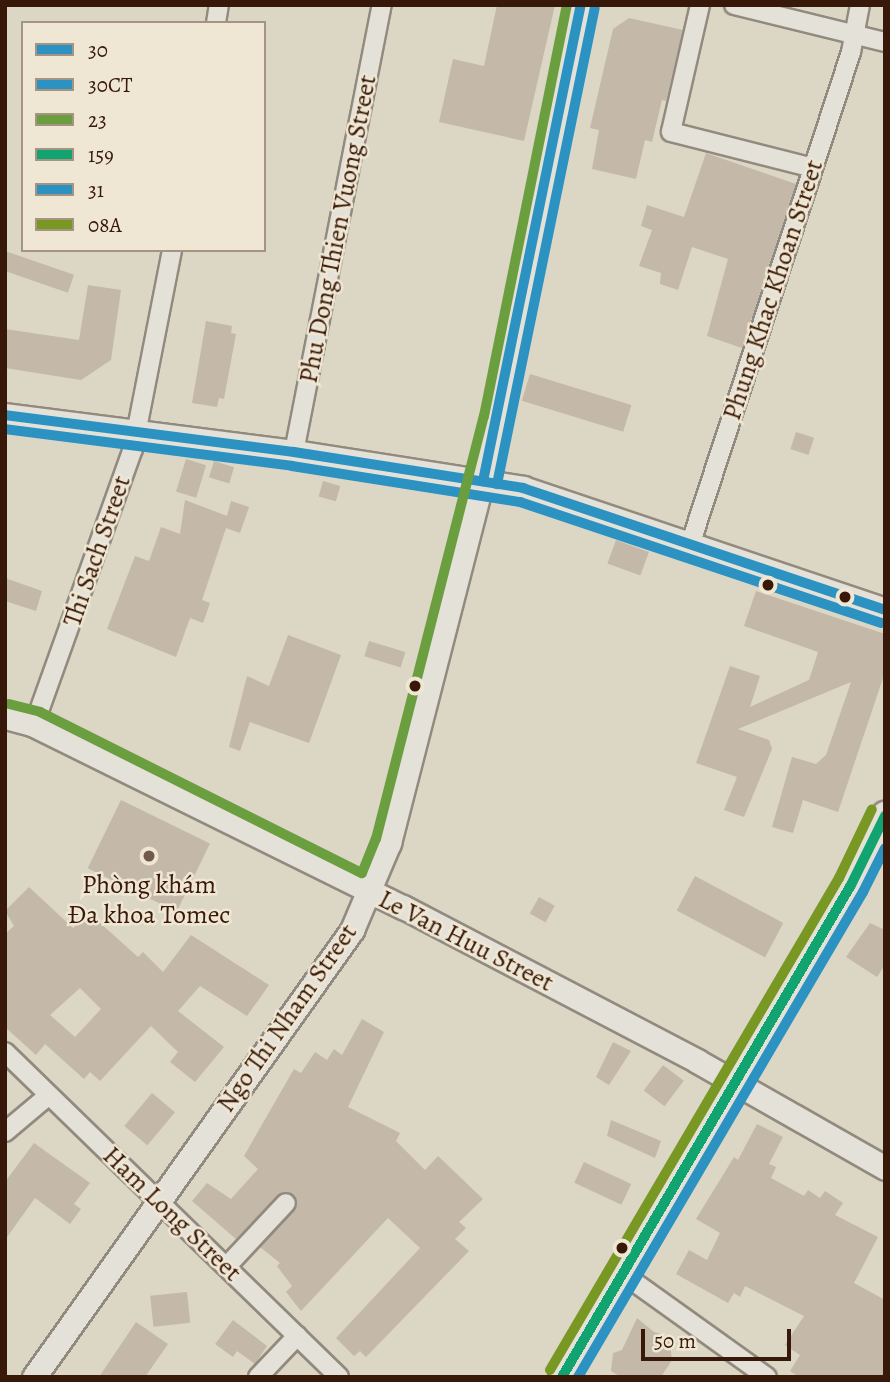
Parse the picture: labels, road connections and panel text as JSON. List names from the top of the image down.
{
  "streets": {
    "street": [
      "Phu Dong Thien Vuong Street",
      "Phung Khac Khoan Street",
      "Thi Sach Street",
      "Le Van Huu Street",
      "Ngo Thi Nham Street",
      "Ham Long Street"
    ]
  },
  "crossings": [
    ["Thi Sach Street", "Le Van Huu Street"],
    ["Le Van Huu Street", "Ngo Thi Nham Street"],
    ["Ngo Thi Nham Street", "Ham Long Street"]
  ],
  "places": ["Phòng khám Đa khoa Tomec"],
  "lines": [
    "transit line 30",
    "transit line 23",
    "transit line 30CT",
    "transit line 08A",
    "transit line 159",
    "transit line 31"
  ],
  "legend": [
    "30",
    "30CT",
    "23",
    "159",
    "31",
    "08A"
  ],
  "scale_bar": "50 m"
}
